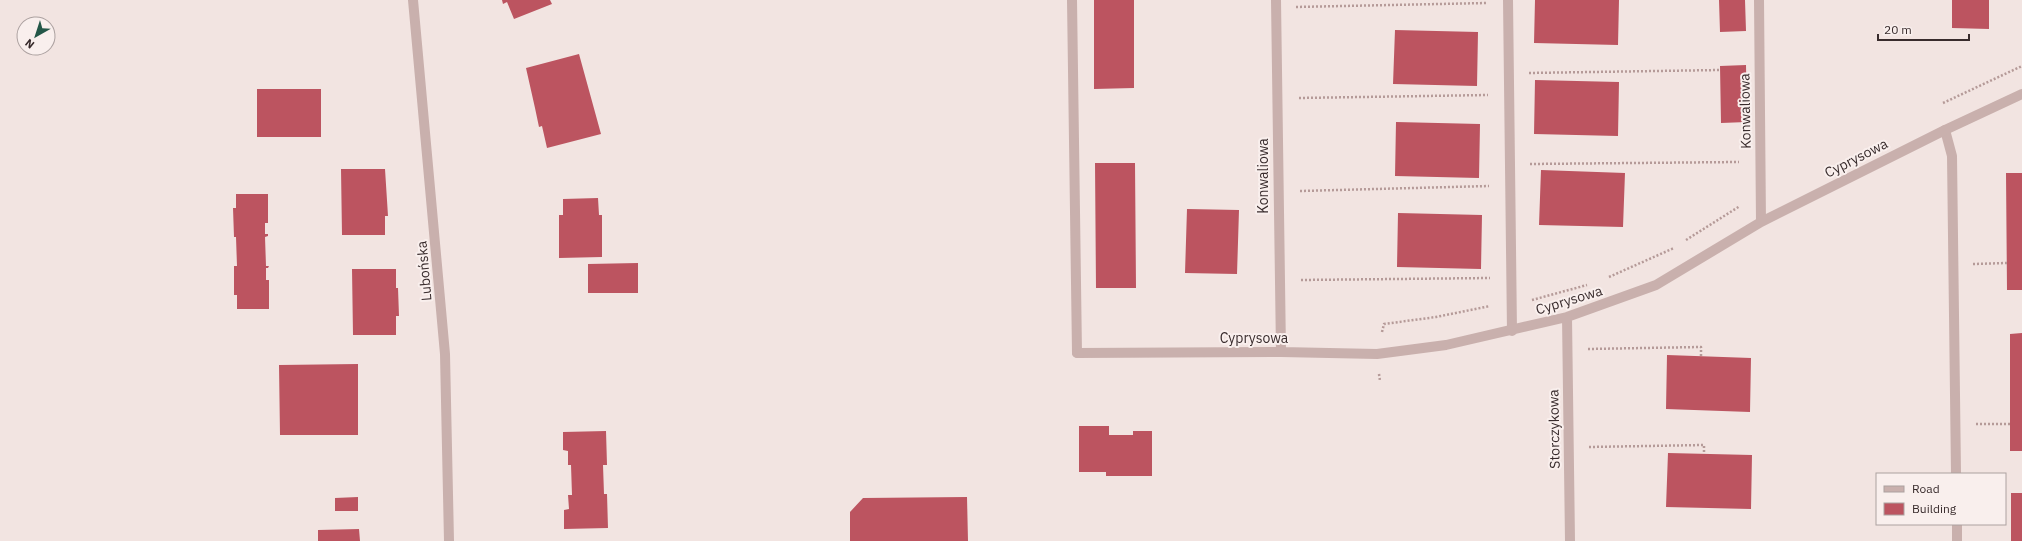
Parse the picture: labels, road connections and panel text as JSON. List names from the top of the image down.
{
  "streets": {
    "street": [
      "Konwaliowa",
      "Cyprysowa",
      "Lubońska",
      "Storczykowa"
    ]
  },
  "crossings": [
    ["Konwaliowa", "Cyprysowa"],
    ["Cyprysowa", "Storczykowa"]
  ],
  "legend": ["Road", "Building"],
  "scale_bar": "20 m",
  "north": "bottom left"
}
